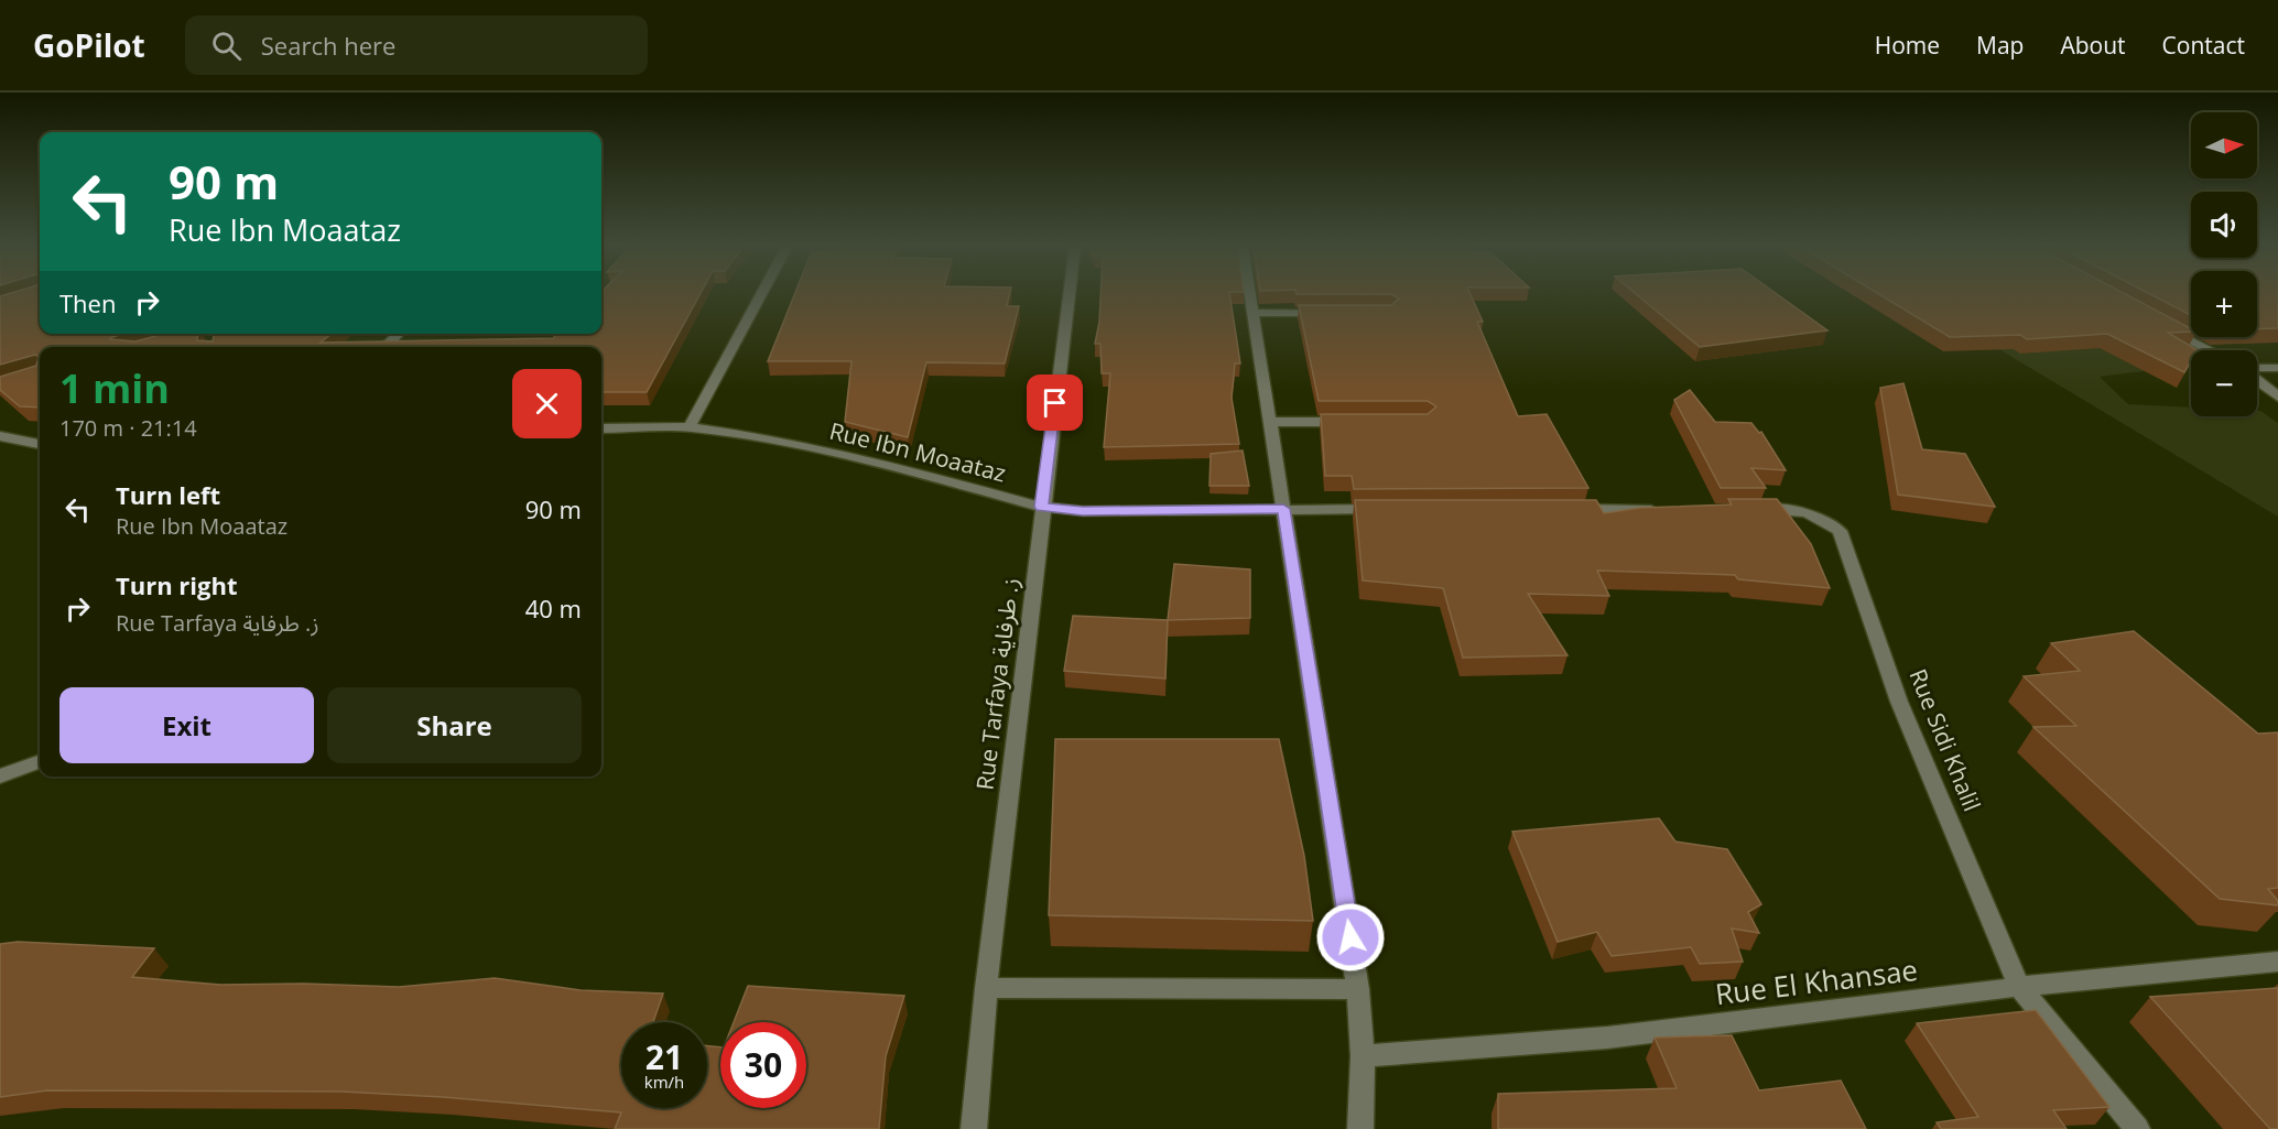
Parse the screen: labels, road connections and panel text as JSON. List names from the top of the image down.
{
  "streets": {
    "street": [
      "Rue Ibn Moaataz",
      "Rue Tarfaya ز. طرفاية",
      "Rue Sidi Khalil",
      "Rue El Khansae"
    ]
  },
  "crossings": [
    ["Rue Ibn Moaataz", "Rue Tarfaya ز. طرفاية"],
    ["Rue Sidi Khalil", "Rue El Khansae"]
  ],
  "north": "right",
  "page": {
    "header": "GoPilot",
    "search": "Search here",
    "nav": [
      "Home",
      "Map",
      "About",
      "Contact"
    ],
    "map_buttons": ["+", "−"],
    "turn": ["90 m", "Rue Ibn Moaataz"],
    "then": "Then",
    "heading": ["1 min", "170 m · 21:14"],
    "list": [
      {
        "name": "Turn left",
        "note": "Rue Ibn Moaataz",
        "value": "90 m"
      },
      {
        "name": "Turn right",
        "note": "Rue Tarfaya ز. طرفاية",
        "value": "40 m"
      }
    ],
    "buttons": ["Exit", "Share"],
    "speed": "21 km/h",
    "limit": "30"
  }
}
